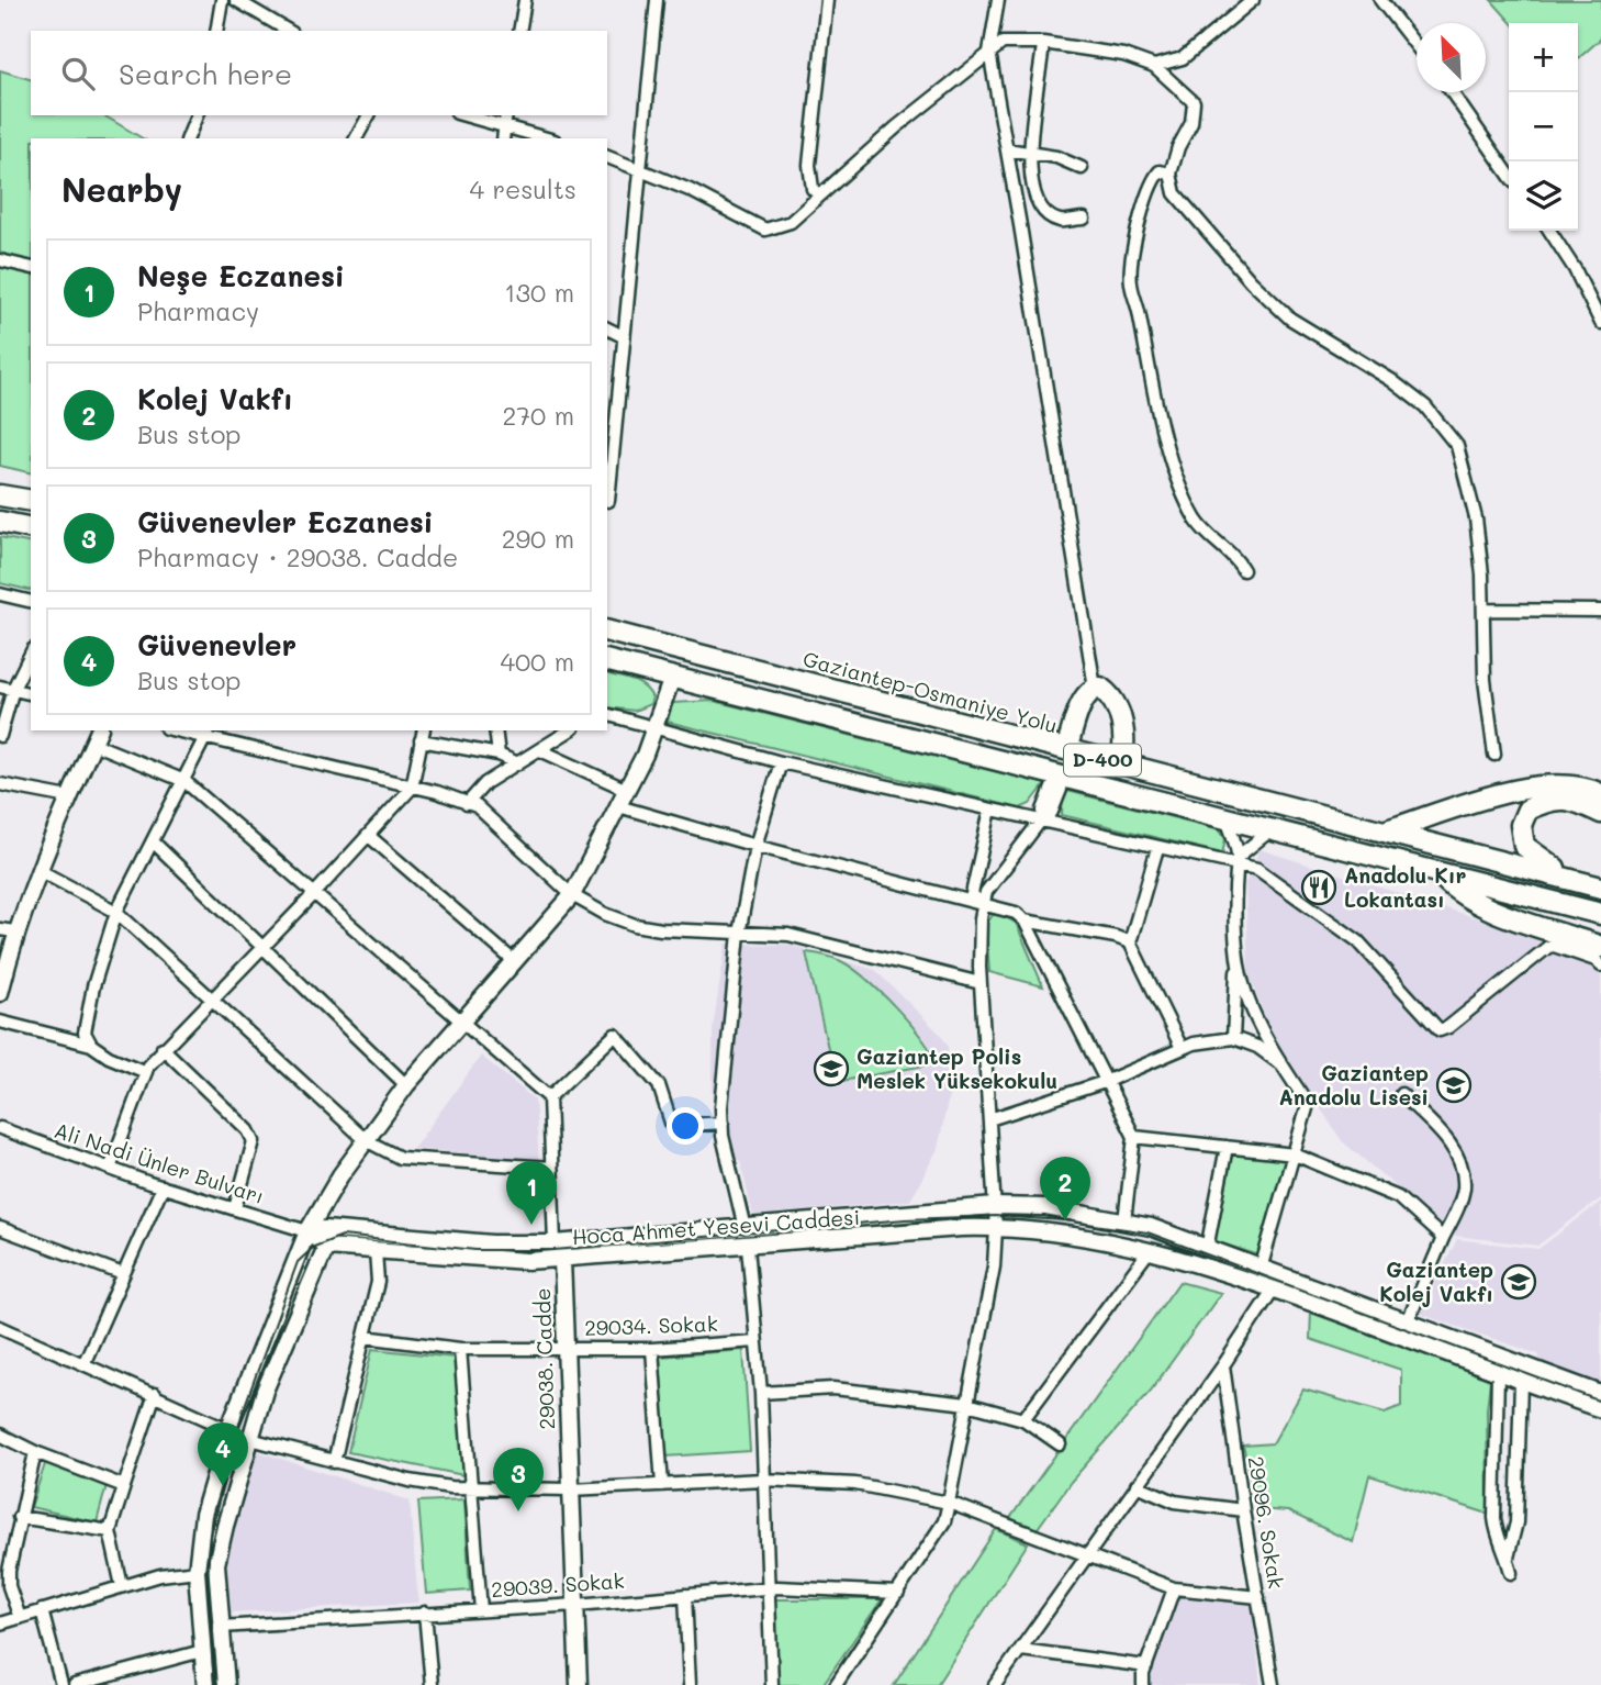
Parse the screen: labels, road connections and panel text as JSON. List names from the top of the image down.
{
  "streets": {
    "highway": ["Gaziantep-Osmaniye Yolu", "D-400"],
    "street": [
      "Ali Nadi Ünler Bulvarı",
      "Hoca Ahmet Yesevi Caddesi",
      "29034. Sokak",
      "29038. Cadde",
      "29096. Sokak",
      "29039. Sokak"
    ]
  },
  "crossings": [
    ["Ali Nadi Ünler Bulvarı", "Hoca Ahmet Yesevi Caddesi"],
    ["Hoca Ahmet Yesevi Caddesi", "29038. Cadde"],
    ["29034. Sokak", "29038. Cadde"],
    ["29038. Cadde", "29039. Sokak"]
  ],
  "places": {
    "restaurant": ["Anadolu Kır Lokantası"],
    "school or university": ["Gaziantep Polis Meslek Yüksekokulu", "Gaziantep Anadolu Lisesi", "Gaziantep Kolej Vakfı"]
  },
  "north": "top left",
  "page": {
    "map_buttons": ["+", "−"],
    "search": "Search here",
    "heading": ["Nearby", "4 results"],
    "list": [
      {
        "mark": "1",
        "name": "Neşe Eczanesi",
        "note": "Pharmacy",
        "value": "130 m"
      },
      {
        "mark": "2",
        "name": "Kolej Vakfı",
        "note": "Bus stop",
        "value": "270 m"
      },
      {
        "mark": "3",
        "name": "Güvenevler Eczanesi",
        "note": "Pharmacy · 29038. Cadde",
        "value": "290 m"
      },
      {
        "mark": "4",
        "name": "Güvenevler",
        "note": "Bus stop",
        "value": "400 m"
      }
    ],
    "pins": [
      "2",
      "1",
      "4",
      "3"
    ]
  }
}
